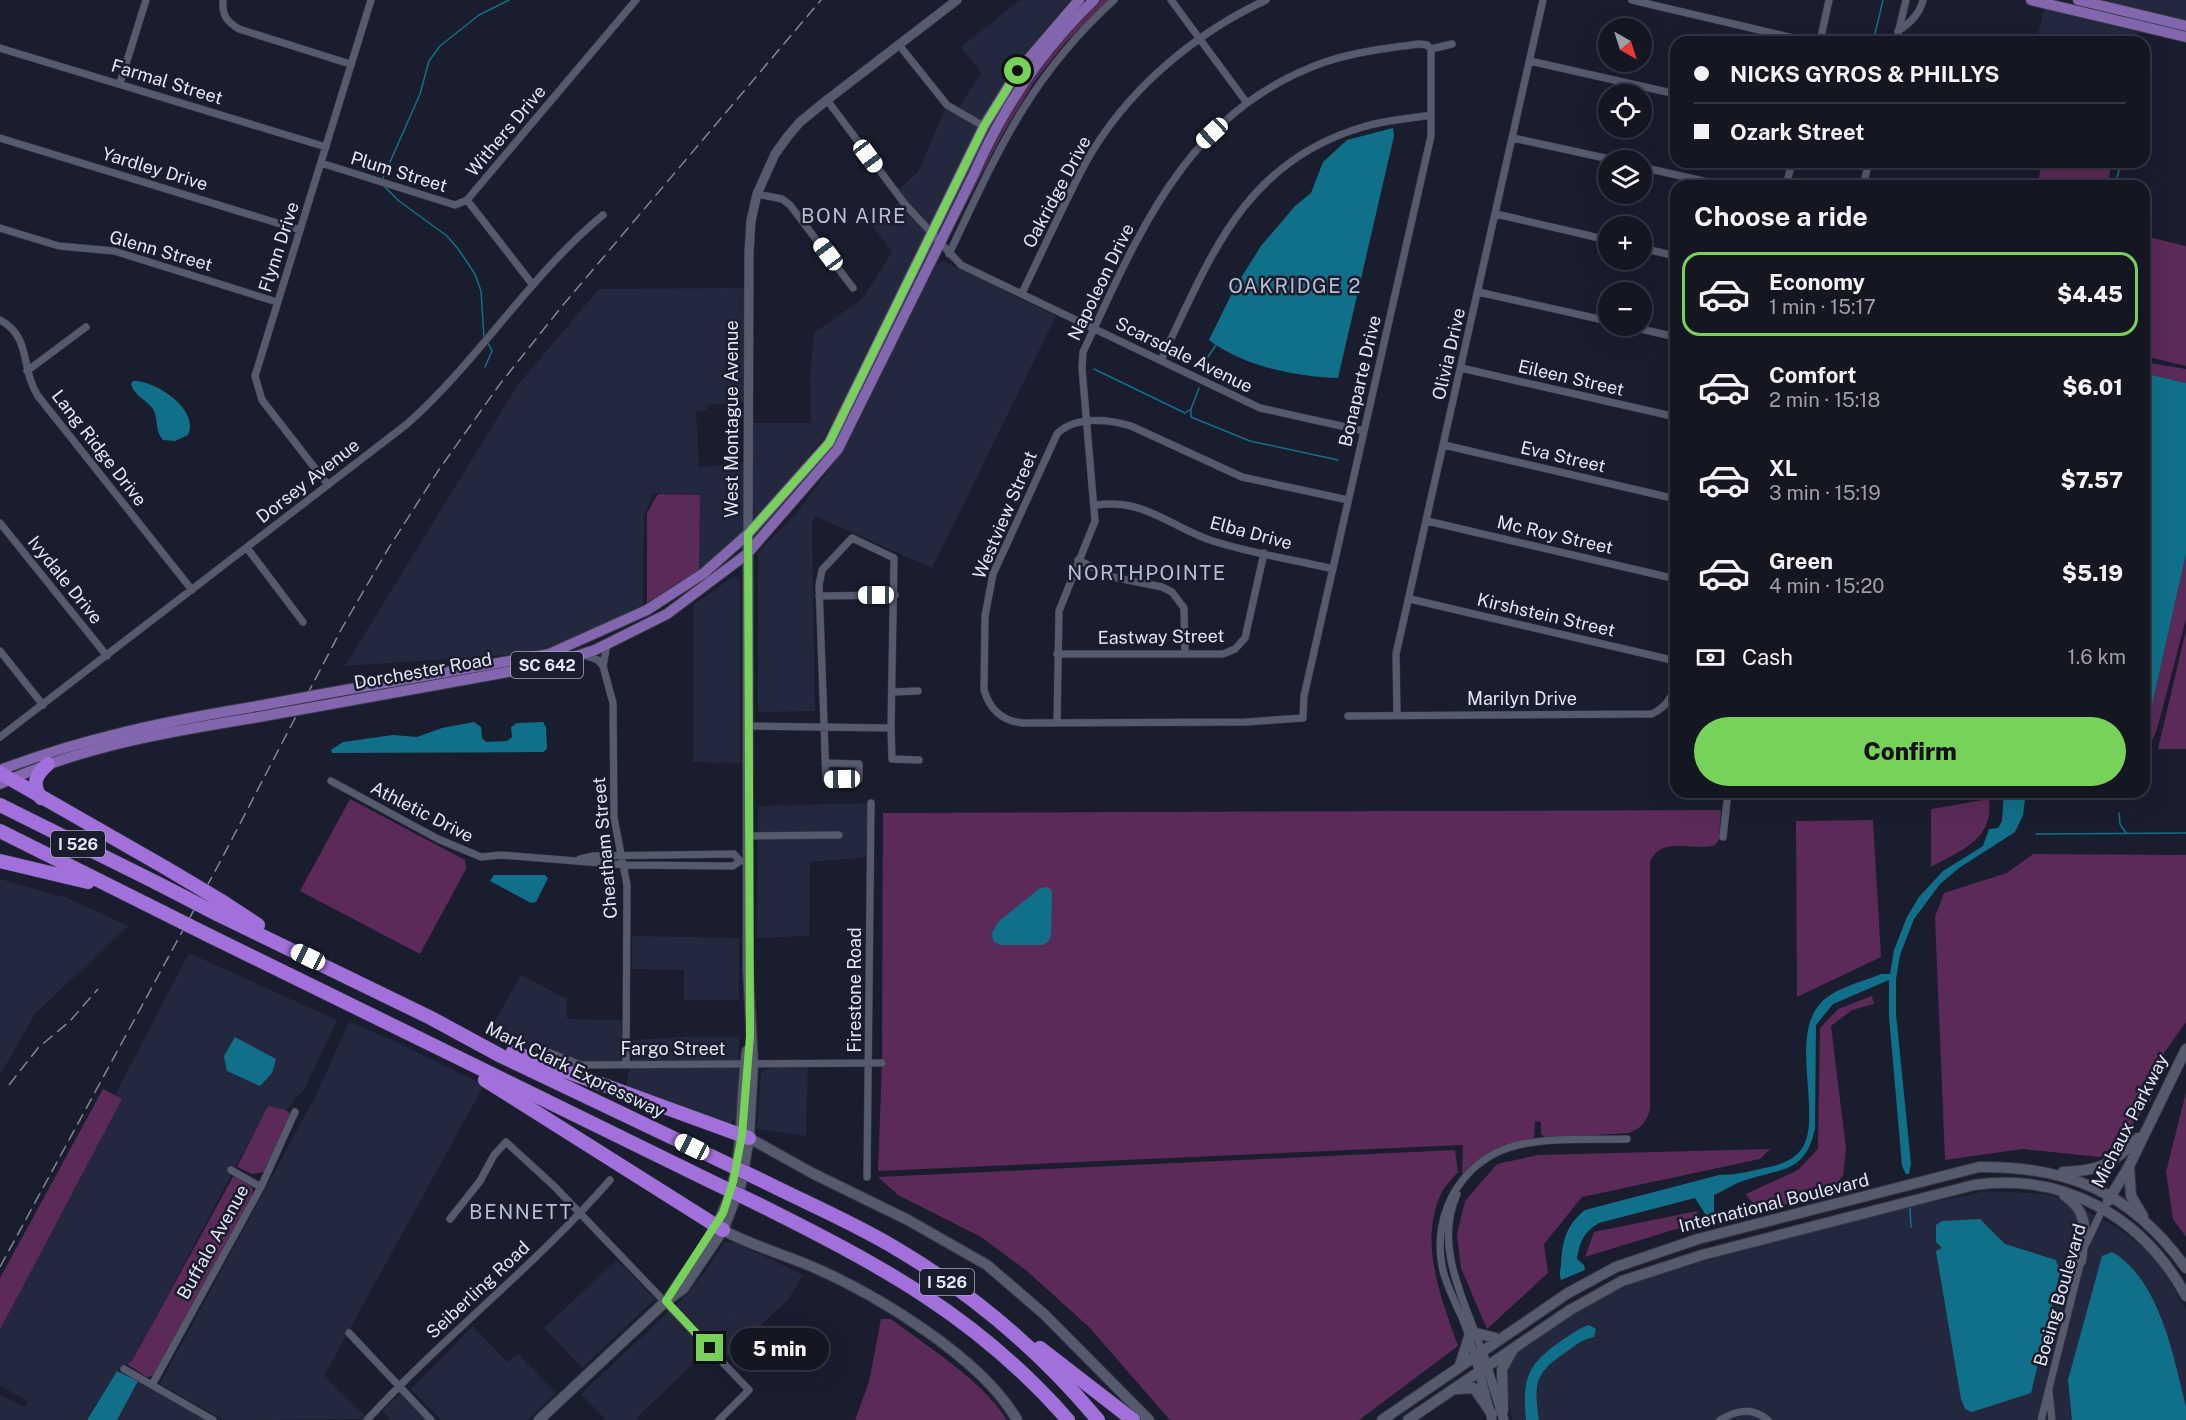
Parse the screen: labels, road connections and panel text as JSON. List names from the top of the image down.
{
  "streets": {
    "highway": ["I 526", "Mark Clark Expressway"],
    "main road": [
      "West Montague Avenue",
      "SC 642",
      "Dorchester Road",
      "Michaux Parkway",
      "International Boulevard"
    ],
    "street": [
      "Farmal Street",
      "Withers Drive",
      "Yardley Drive",
      "Plum Street",
      "Oakridge Drive",
      "Flynn Drive",
      "Glenn Street",
      "Napoleon Drive",
      "Olivia Drive",
      "Scarsdale Avenue",
      "Eileen Street",
      "Bonaparte Drive",
      "Lang Ridge Drive",
      "Eva Street",
      "Dorsey Avenue",
      "Westview Street",
      "Elba Drive",
      "Mc Roy Street",
      "Ivydale Drive",
      "Kirshstein Street",
      "Eastway Street",
      "Marilyn Drive",
      "Athletic Drive",
      "Cheatham Street",
      "Firestone Road",
      "Fargo Street",
      "Buffalo Avenue",
      "Seiberling Road",
      "Boeing Boulevard"
    ]
  },
  "crossings": [
    ["Farmal Street", "Flynn Drive"],
    ["Withers Drive", "Plum Street"],
    ["Withers Drive", "Dorsey Avenue"],
    ["Yardley Drive", "Flynn Drive"],
    ["Plum Street", "Flynn Drive"],
    ["Oakridge Drive", "Scarsdale Avenue"],
    ["Flynn Drive", "Glenn Street"],
    ["Flynn Drive", "Dorsey Avenue"],
    ["Napoleon Drive", "Scarsdale Avenue"],
    ["Napoleon Drive", "Bonaparte Drive"],
    ["Napoleon Drive", "Westview Street"],
    ["Napoleon Drive", "Elba Drive"],
    ["Napoleon Drive", "Eastway Street"],
    ["Olivia Drive", "Eileen Street"],
    ["Olivia Drive", "Eva Street"],
    ["Olivia Drive", "Mc Roy Street"],
    ["Olivia Drive", "Kirshstein Street"],
    ["Olivia Drive", "Marilyn Drive"],
    ["Scarsdale Avenue", "Bonaparte Drive"],
    ["Scarsdale Avenue", "West Montague Avenue"],
    ["Scarsdale Avenue", "Dorchester Road"],
    ["Bonaparte Drive", "Westview Street"],
    ["Bonaparte Drive", "Elba Drive"],
    ["West Montague Avenue", "Dorchester Road"],
    ["West Montague Avenue", "Athletic Drive"],
    ["West Montague Avenue", "Fargo Street"],
    ["Lang Ridge Drive", "Dorsey Avenue"],
    ["Dorsey Avenue", "Ivydale Drive"],
    ["Elba Drive", "Eastway Street"],
    ["Dorchester Road", "Cheatham Street"],
    ["Athletic Drive", "Cheatham Street"],
    ["I 526", "Mark Clark Expressway"],
    ["Cheatham Street", "Fargo Street"],
    ["Firestone Road", "Fargo Street"],
    ["Michaux Parkway", "International Boulevard"],
    ["Michaux Parkway", "Boeing Boulevard"],
    ["International Boulevard", "Boeing Boulevard"]
  ],
  "districts": [
    "BON AIRE",
    "OAKRIDGE 2",
    "NORTHPOINTE",
    "BENNETT"
  ],
  "north": "bottom right",
  "page": {
    "map_buttons": ["+", "−"],
    "banner": ["NICKS GYROS & PHILLYS", "Ozark Street"],
    "heading": "Choose a ride",
    "list": [
      {
        "name": "Economy",
        "note": "1 min · 15:17",
        "value": "$4.45"
      },
      {
        "name": "Comfort",
        "note": "2 min · 15:18",
        "value": "$6.01"
      },
      {
        "name": "XL",
        "note": "3 min · 15:19",
        "value": "$7.57"
      },
      {
        "name": "Green",
        "note": "4 min · 15:20",
        "value": "$5.19"
      }
    ],
    "pay": ["Cash", "1.6 km"],
    "buttons": "Confirm",
    "bubble": "5 min"
  }
}
